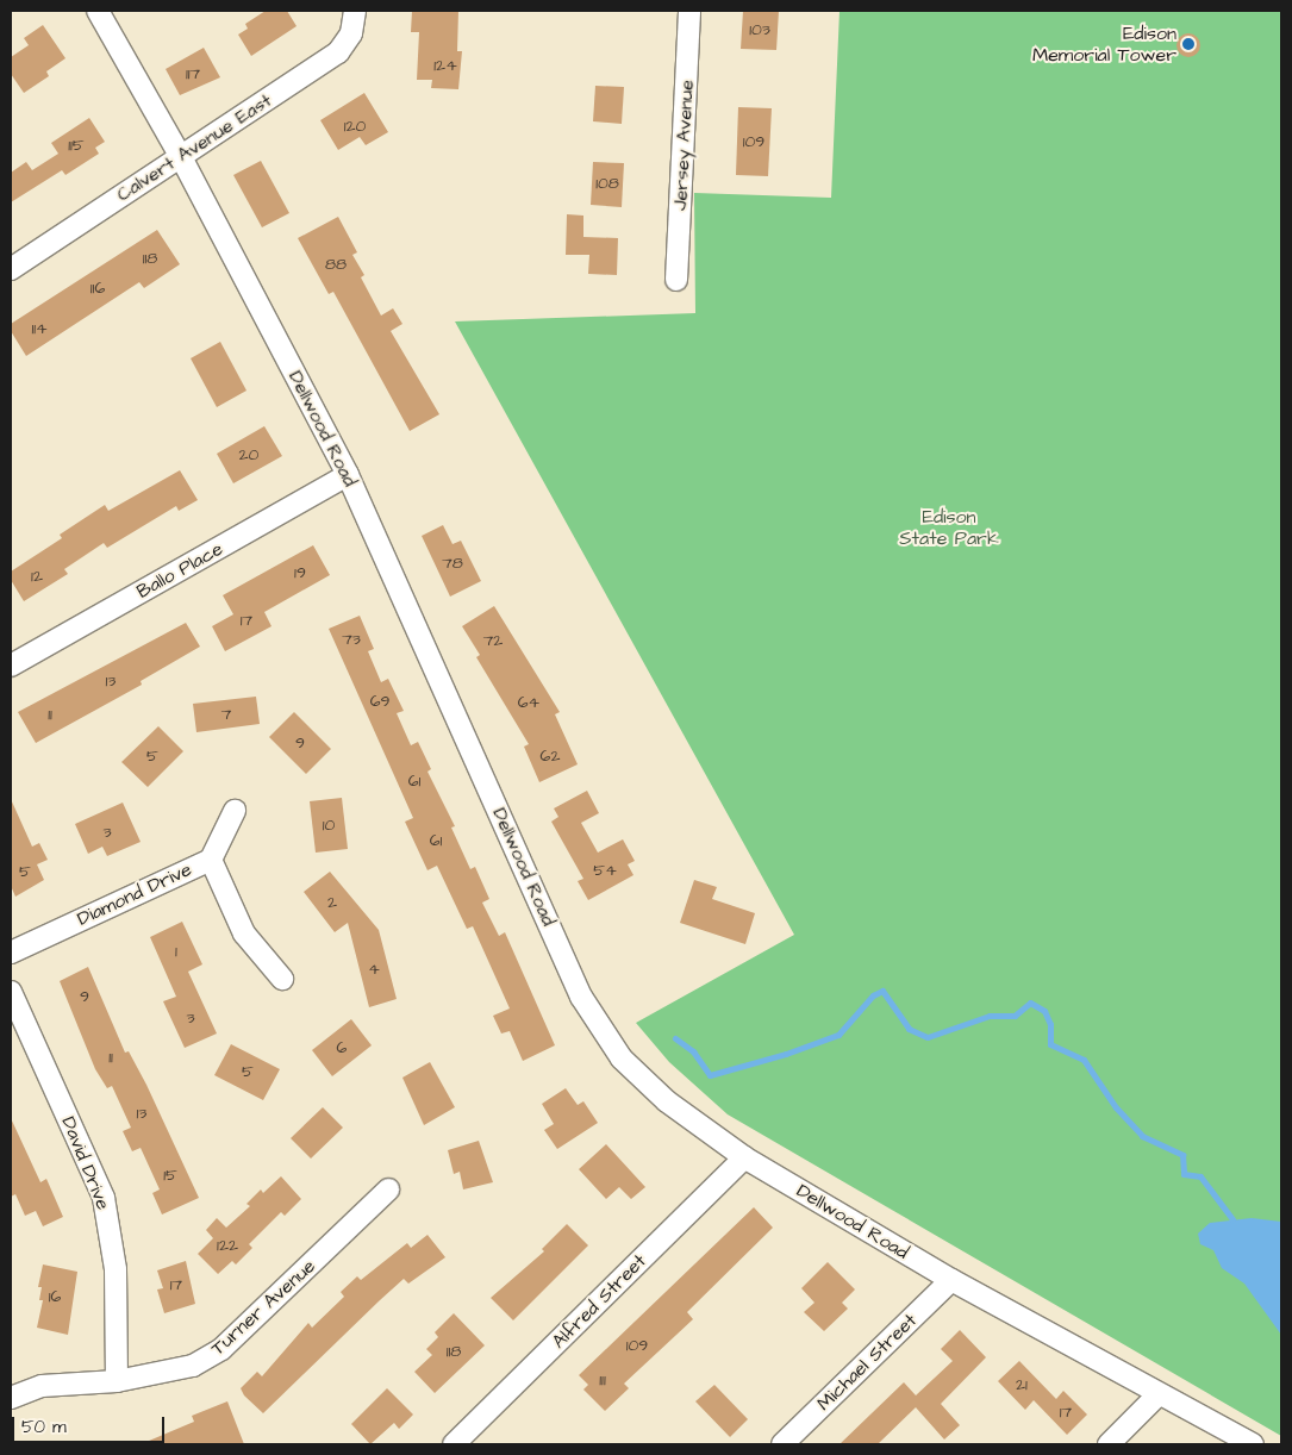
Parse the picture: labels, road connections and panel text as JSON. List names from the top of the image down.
{
  "streets": {
    "street": [
      "Jersey Avenue",
      "Calvert Avenue East",
      "Dellwood Road",
      "Ballo Place",
      "Diamond Drive",
      "David Drive",
      "Alfred Street",
      "Turner Avenue",
      "Michael Street"
    ]
  },
  "crossings": [
    ["Calvert Avenue East", "Dellwood Road"],
    ["Dellwood Road", "Ballo Place"],
    ["Dellwood Road", "Alfred Street"],
    ["Dellwood Road", "Michael Street"],
    ["David Drive", "Turner Avenue"]
  ],
  "parks": ["Edison State Park"],
  "places": ["Edison Memorial Tower"],
  "house_numbers": [
    "103",
    "124",
    "117",
    "120",
    "109",
    "115",
    "108",
    "118",
    "88",
    "116",
    "114",
    "20",
    "78",
    "19",
    "12",
    "17",
    "73",
    "72",
    "13",
    "69",
    "64",
    "11",
    "7",
    "9",
    "5",
    "62",
    "61",
    "10",
    "3",
    "61",
    "54",
    "5",
    "2",
    "1",
    "4",
    "9",
    "3",
    "6",
    "11",
    "5",
    "13",
    "15",
    "122",
    "17",
    "16",
    "109",
    "118",
    "111",
    "21",
    "17"
  ],
  "scale_bar": "50 m"
}
